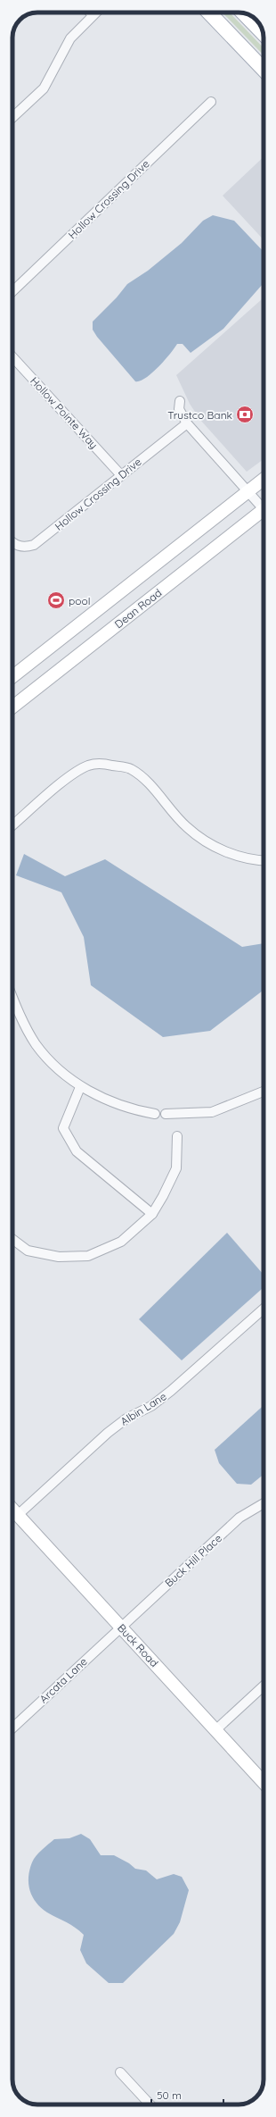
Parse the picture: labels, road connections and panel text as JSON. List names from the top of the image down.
{
  "streets": {
    "main road": ["Dean Road", "Buck Road"],
    "street": [
      "Hollow Crossing Drive",
      "Hollow Pointe Way",
      "Albin Lane",
      "Buck Hill Place",
      "Arcata Lane"
    ]
  },
  "crossings": [
    ["Hollow Crossing Drive", "Hollow Pointe Way"],
    ["Albin Lane", "Buck Road"],
    ["Buck Hill Place", "Buck Road"],
    ["Buck Hill Place", "Arcata Lane"],
    ["Buck Road", "Arcata Lane"]
  ],
  "places": {
    "bank": ["Trustco Bank"],
    "sports": ["pool"]
  },
  "scale_bar": "50 m"
}
